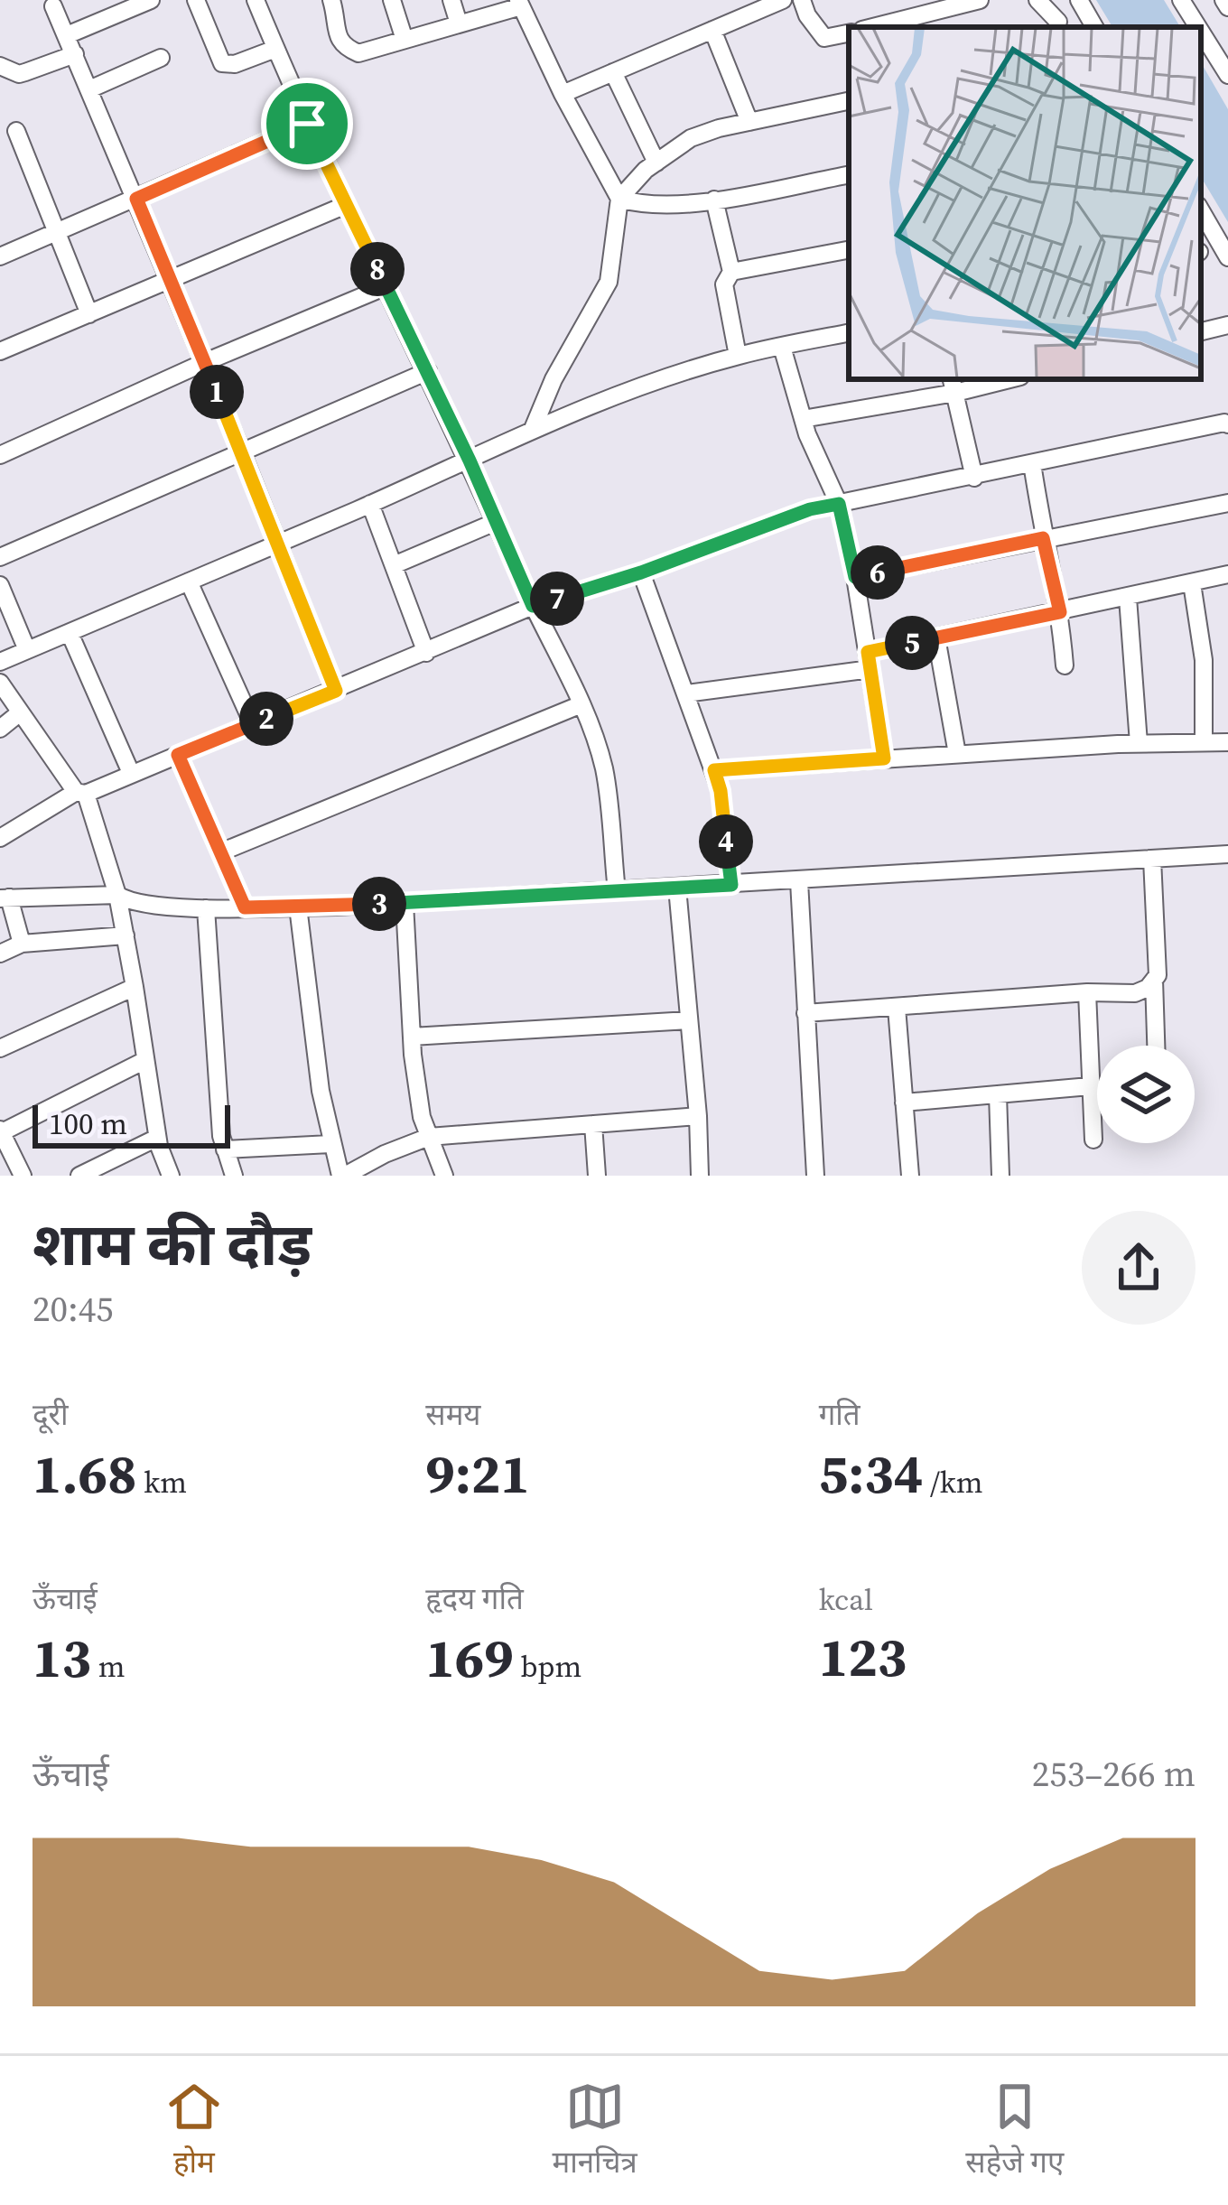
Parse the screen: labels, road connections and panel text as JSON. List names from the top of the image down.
{
  "scale_bar": "100 m",
  "page": {
    "pins": [
      "8",
      "1",
      "6",
      "7",
      "5",
      "2",
      "4",
      "3"
    ],
    "scale": "100 m",
    "heading": ["शाम की दौड़", "20:45"],
    "stats": [
      ["दूरी", "1.68 km"],
      ["समय", "9:21"],
      ["गति", "5:34 /km"],
      ["ऊँचाई", "13 m"],
      ["हृदय गति", "169 bpm"],
      ["kcal", "123"]
    ],
    "chart": ["ऊँचाई", "253–266 m"],
    "tabs": ["होम", "मानचित्र", "सहेजे गए"]
  }
}
